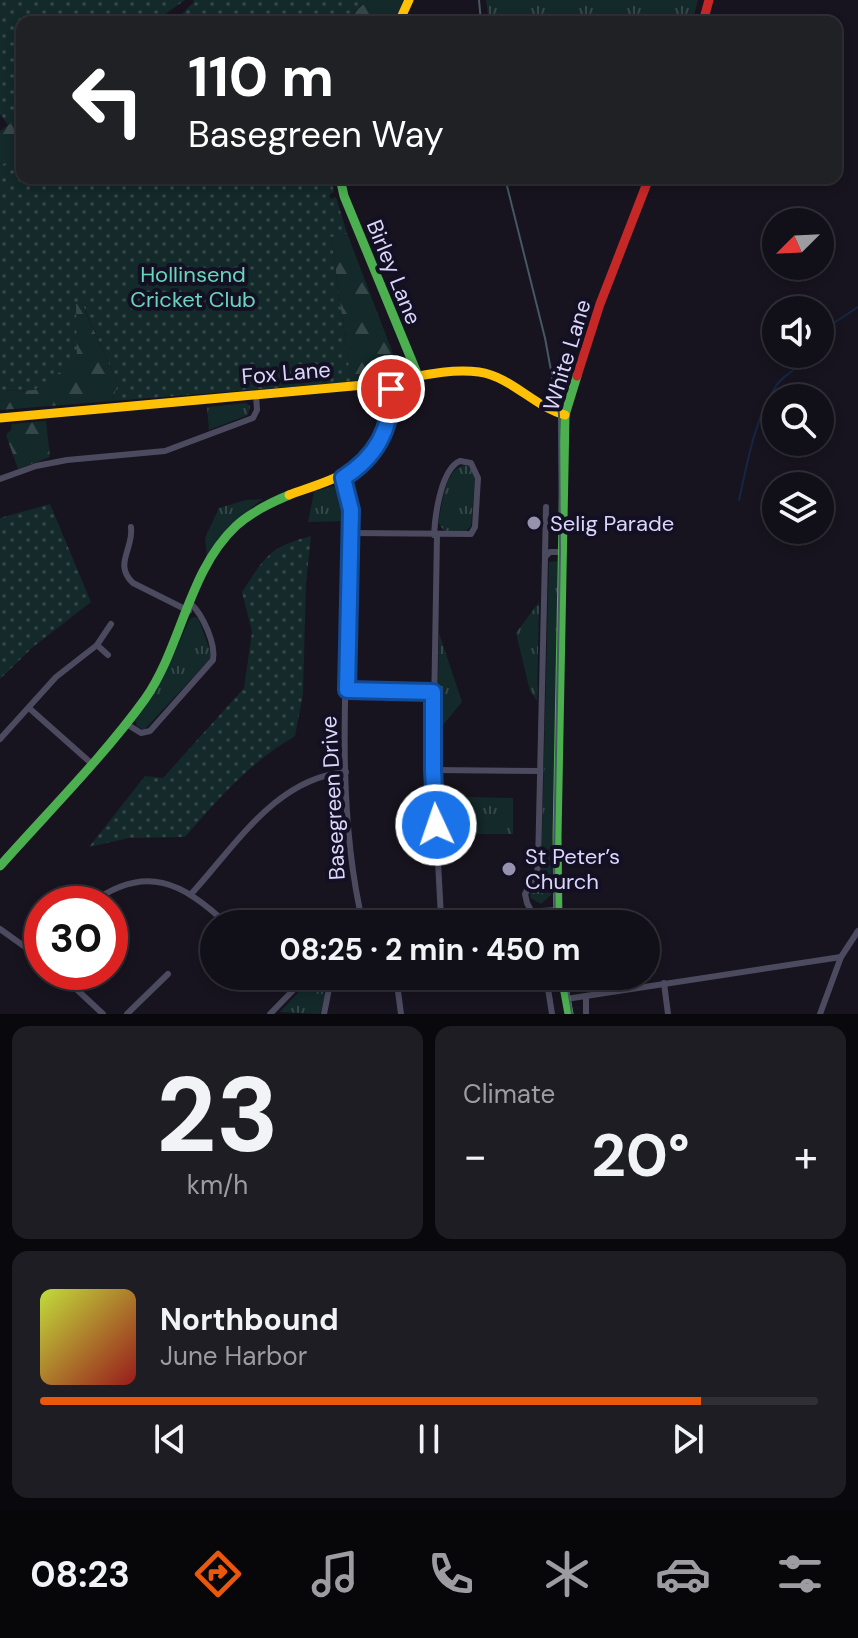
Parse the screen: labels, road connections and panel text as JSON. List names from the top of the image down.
{
  "streets": {
    "street": [
      "Birley Lane",
      "White Lane",
      "Fox Lane",
      "Basegreen Drive"
    ]
  },
  "crossings": [
    ["Birley Lane", "Fox Lane"],
    ["White Lane", "Fox Lane"]
  ],
  "parks": ["Hollinsend Cricket Club"],
  "places": ["Selig Parade", "St Peter’s Church"],
  "north": "bottom left",
  "page": {
    "turn": ["110 m", "Basegreen Way"],
    "limit": "30",
    "trip": "08:25 · 2 min · 450 m",
    "tile": [
      ["23", "km/h"],
      "Climate"
    ],
    "heat": ["−", "20°", "+"],
    "song": ["Northbound", "June Harbor"],
    "tabs": "08:23"
  }
}
